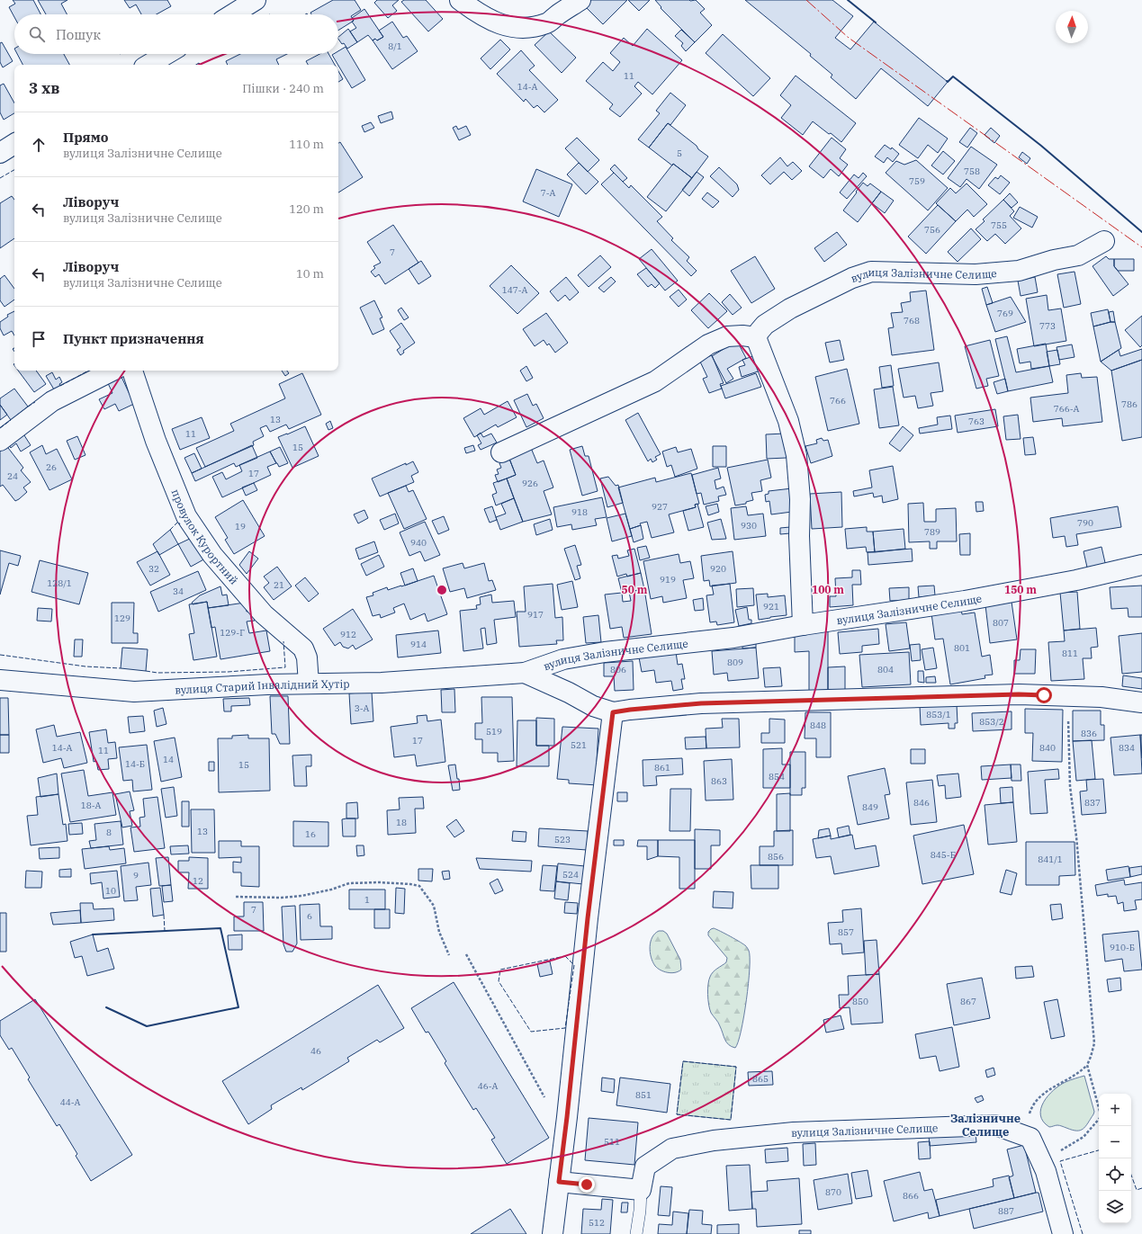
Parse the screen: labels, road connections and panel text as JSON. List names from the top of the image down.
{
  "streets": {
    "street": ["вулиця Залізничне Селище", "провулок Курортний", "вулиця Старий Інвалідний Хутір"]
  },
  "crossings": [
    ["вулиця Залізничне Селище", "вулиця Старий Інвалідний Хутір"],
    ["провулок Курортний", "вулиця Старий Інвалідний Хутір"]
  ],
  "districts": ["Залізничне Селище"],
  "house_numbers": [
    "8/1",
    "11",
    "14-А",
    "5",
    "758",
    "759",
    "7-А",
    "755",
    "756",
    "7",
    "147-А",
    "769",
    "768",
    "773",
    "766",
    "786",
    "766-А",
    "13",
    "763",
    "11",
    "15",
    "26",
    "17",
    "24",
    "926",
    "927",
    "918",
    "790",
    "930",
    "19",
    "789",
    "940",
    "32",
    "920",
    "919",
    "128/1",
    "21",
    "34",
    "921",
    "917",
    "129",
    "807",
    "129-Г",
    "912",
    "914",
    "801",
    "811",
    "809",
    "806",
    "804",
    "3-А",
    "853/1",
    "853/2",
    "848",
    "519",
    "836",
    "17",
    "521",
    "14-А",
    "840",
    "834",
    "11",
    "14",
    "14-Б",
    "15",
    "861",
    "854",
    "863",
    "846",
    "837",
    "18-А",
    "849",
    "18",
    "13",
    "8",
    "16",
    "523",
    "845-Е",
    "856",
    "841/1",
    "524",
    "9",
    "12",
    "10",
    "1",
    "7",
    "6",
    "857",
    "910-Б",
    "850",
    "867",
    "46",
    "865",
    "46-А",
    "851",
    "44-А",
    "511",
    "870",
    "866",
    "887",
    "512"
  ],
  "north": "top",
  "page": {
    "search": "Пошук",
    "heading": ["3 хв", "Пішки · 240 m"],
    "list": [
      ["Прямо", "вулиця Залізничне Селище", "110 m"],
      ["Ліворуч", "вулиця Залізничне Селище", "120 m"],
      ["Ліворуч", "вулиця Залізничне Селище", "10 m"],
      "Пункт призначення"
    ],
    "map_buttons": ["+", "−"]
  },
  "rings": ["50 m", "100 m", "150 m"]
}
